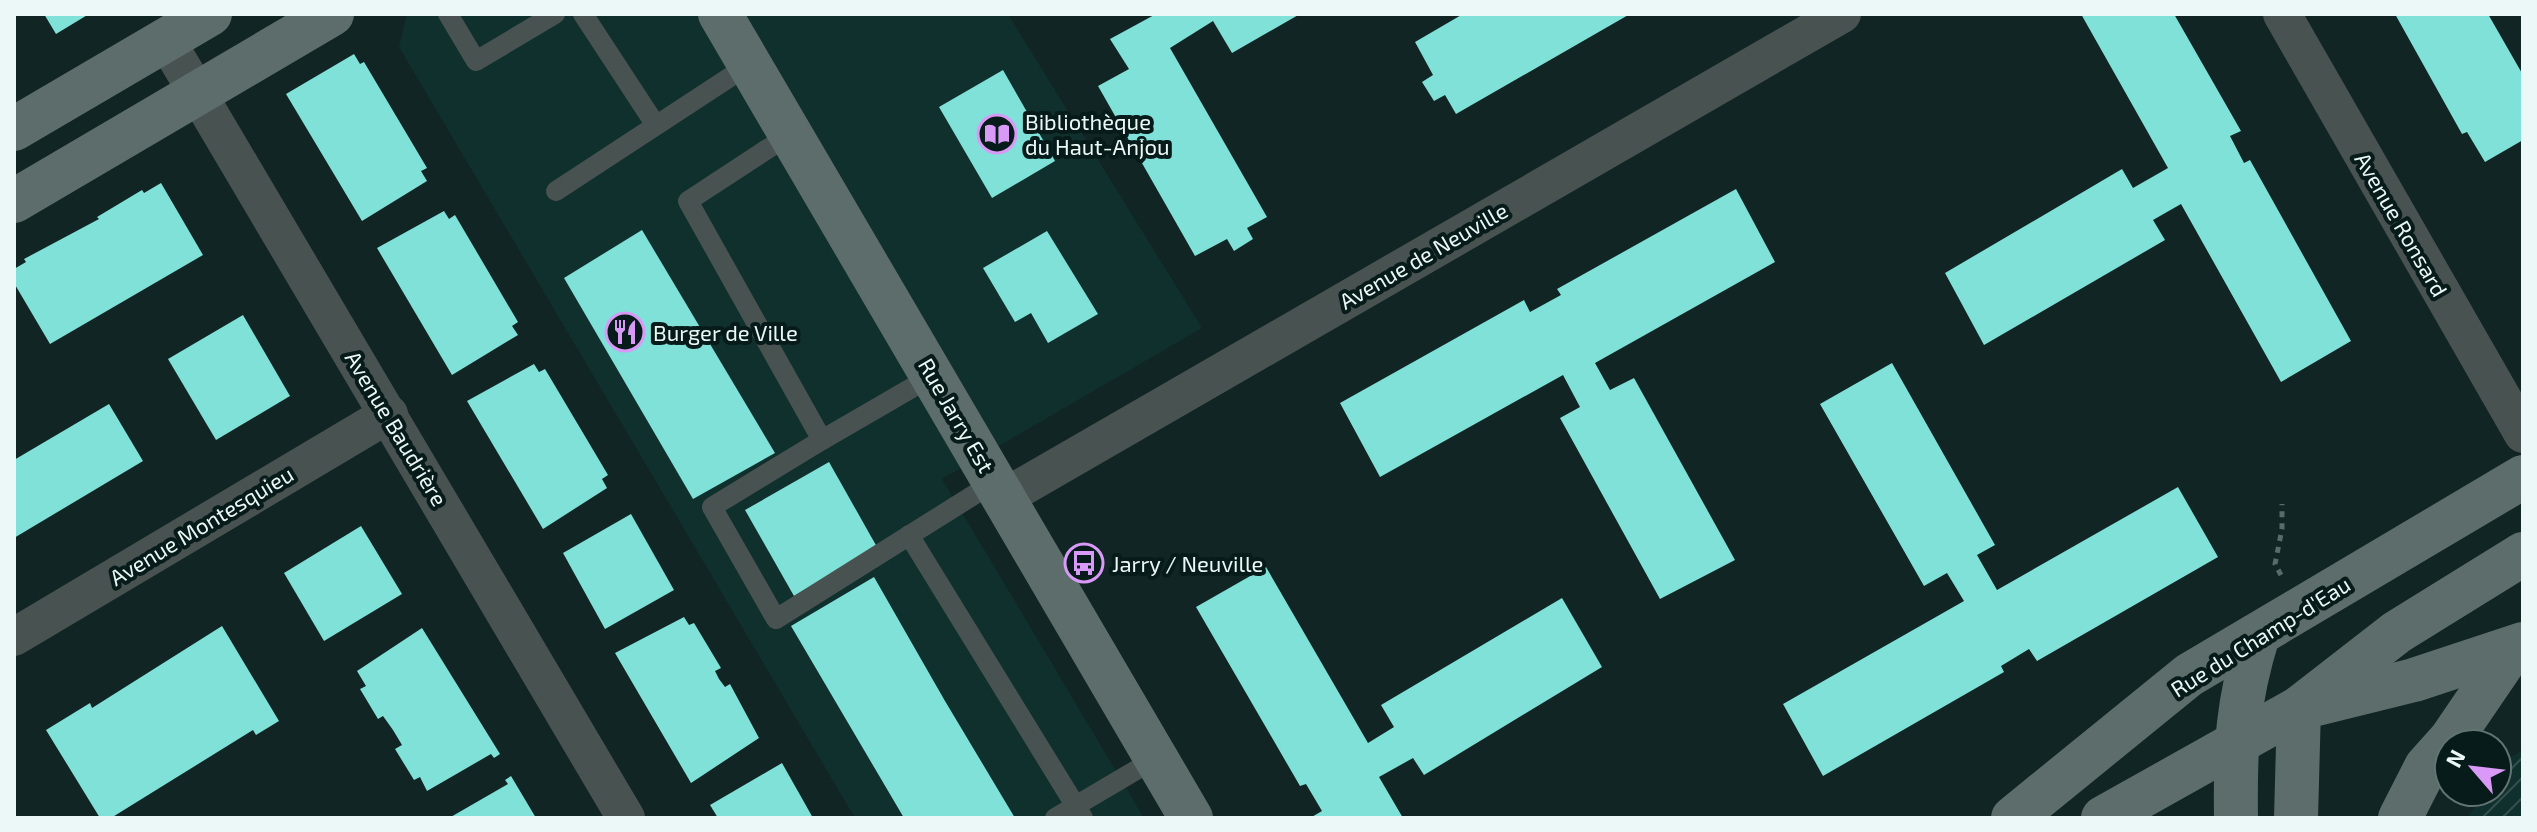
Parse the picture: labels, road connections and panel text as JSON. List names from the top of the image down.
{
  "streets": {
    "street": [
      "Avenue Ronsard",
      "Avenue de Neuville",
      "Rue Jarry Est",
      "Avenue Baudrière",
      "Avenue Montesquieu",
      "Rue du Champ-d'Eau"
    ]
  },
  "crossings": [
    ["Avenue de Neuville", "Rue Jarry Est"],
    ["Avenue Baudrière", "Avenue Montesquieu"]
  ],
  "places": {
    "library": ["Bibliothèque du Haut-Anjou"],
    "restaurant": ["Burger de Ville"],
    "bus stop": ["Jarry / Neuville"]
  },
  "north": "top left"
}
